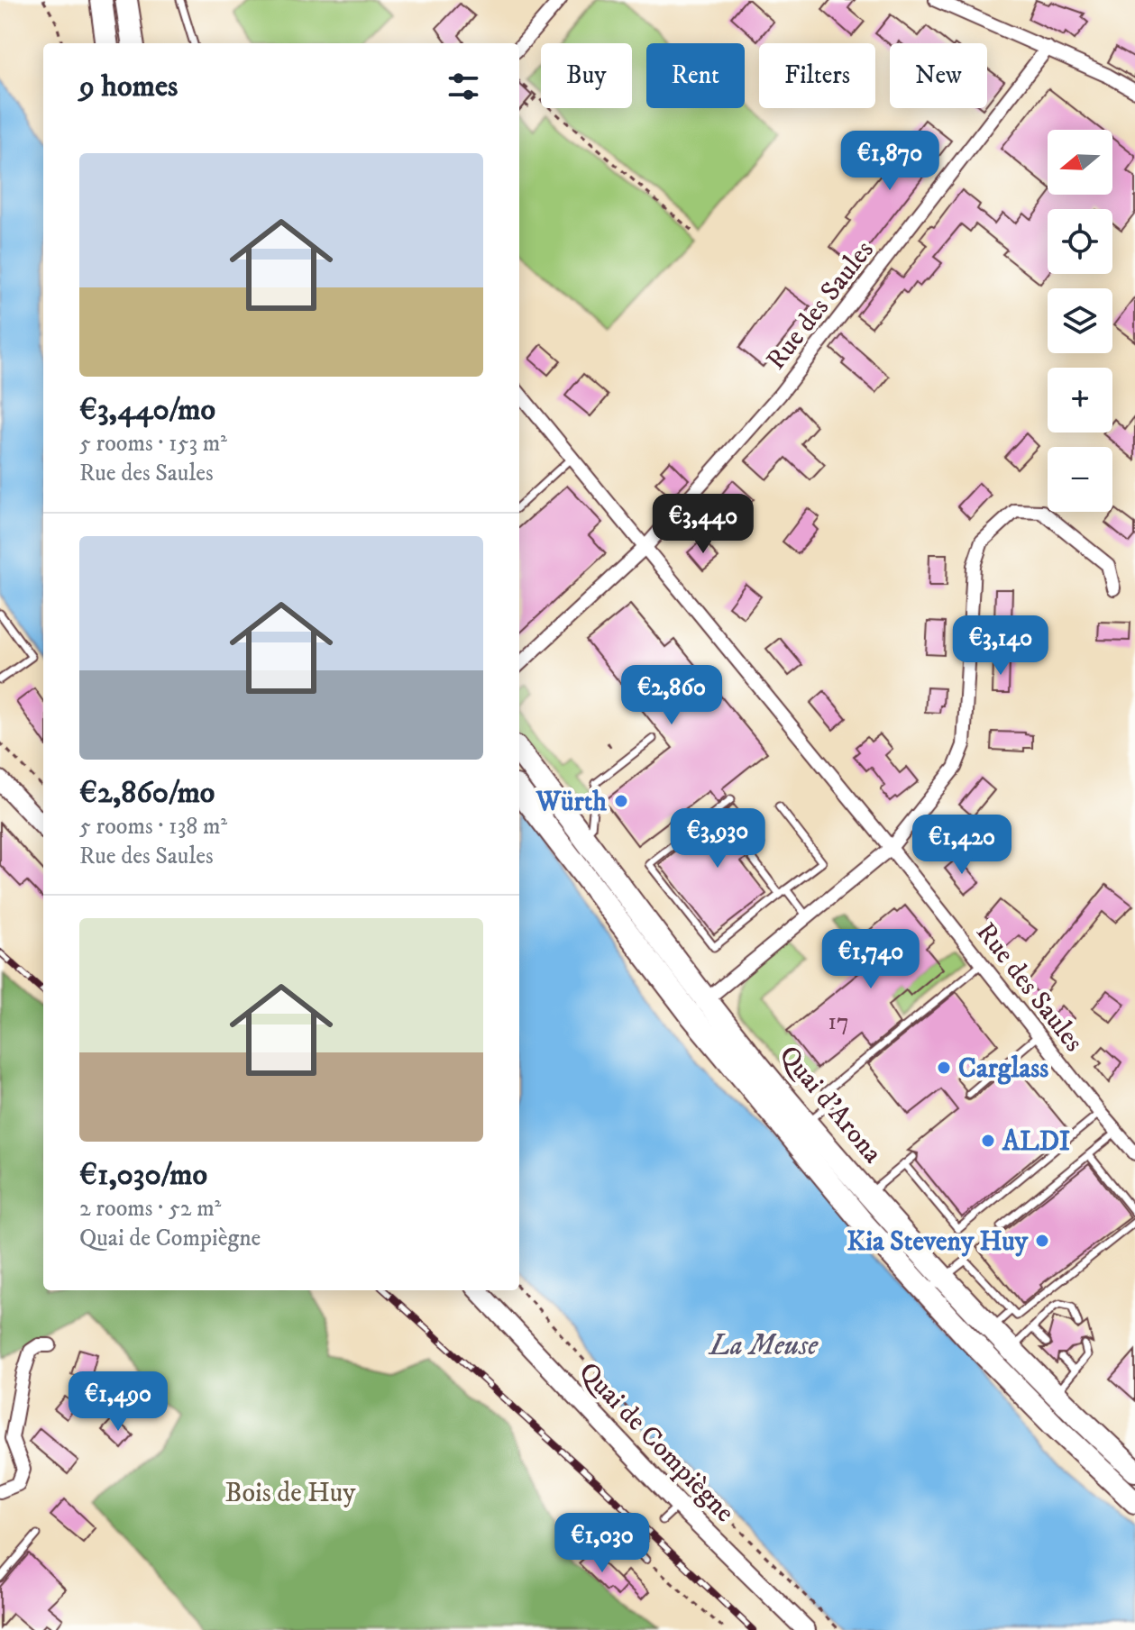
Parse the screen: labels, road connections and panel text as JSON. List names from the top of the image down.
{
  "streets": {
    "main road": ["Quai d'Arona", "Quai de Compiègne"],
    "street": ["Rue des Saules"]
  },
  "water": ["La Meuse"],
  "parks": ["Bois de Huy"],
  "places": [
    "Würth",
    "Carglass",
    "ALDI",
    "Kia Steveny Huy"
  ],
  "house_numbers": ["17"],
  "north": "left",
  "page": {
    "chip": [
      "Buy",
      "Rent",
      "Filters",
      "New"
    ],
    "heading": "9 homes",
    "map_buttons": ["+", "−"],
    "list": [
      {
        "name": "€3,440/mo",
        "note": "5 rooms · 153 m² · Rue des Saules"
      },
      {
        "name": "€2,860/mo",
        "note": "5 rooms · 138 m² · Rue des Saules"
      },
      {
        "name": "€1,030/mo",
        "note": "2 rooms · 52 m² · Quai de Compiègne"
      }
    ],
    "price": [
      "€1,870",
      "€3,440",
      "€3,140",
      "€2,860",
      "€3,930",
      "€1,420",
      "€1,740",
      "€1,490",
      "€1,030"
    ]
  }
}
